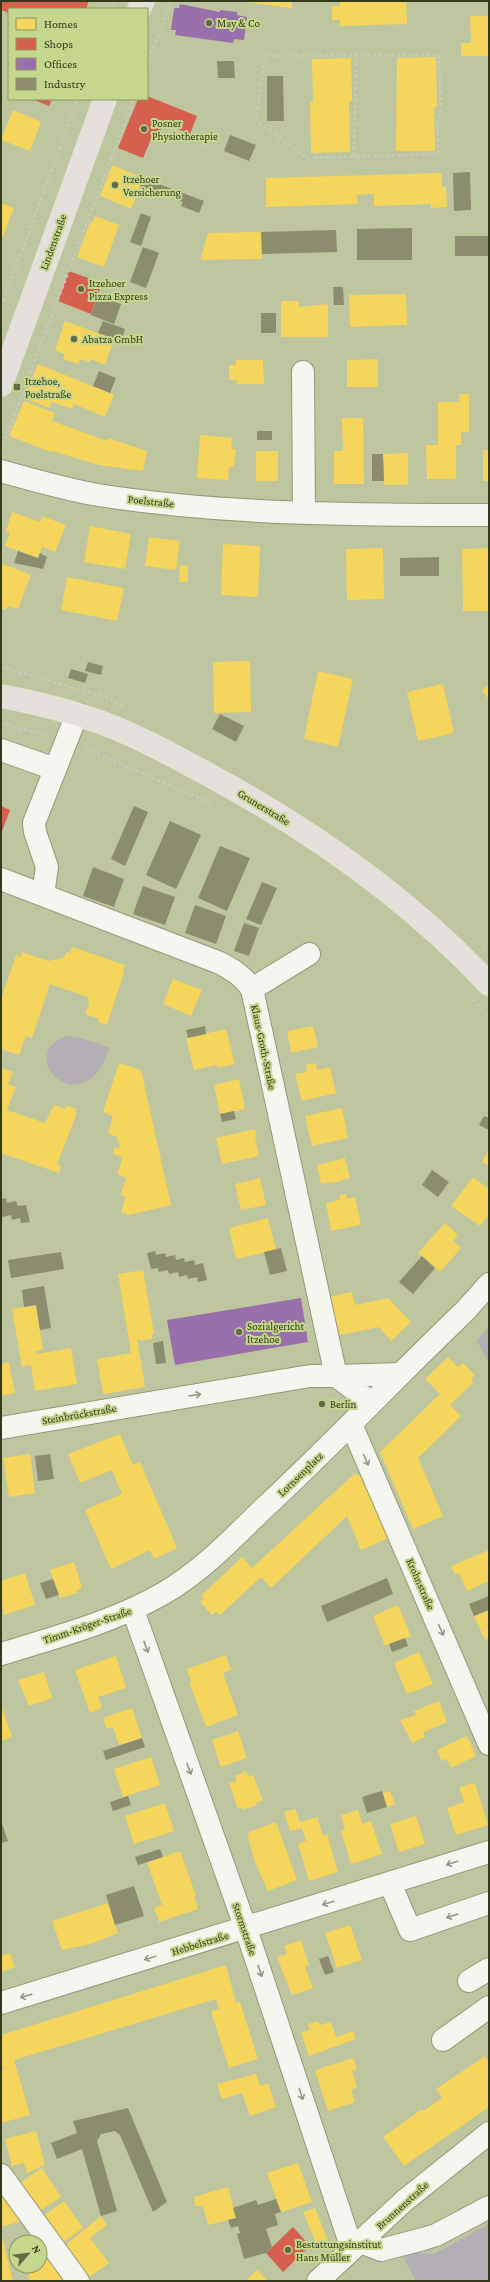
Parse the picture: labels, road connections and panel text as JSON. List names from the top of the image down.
{
  "streets": {
    "main road": ["Lindenstraße", "Grunerstraße"],
    "street": [
      "Poelstraße",
      "Klaus-Groth-Straße",
      "Steinbrückstraße",
      "Lornsenplatz",
      "Krohnstraße",
      "Timm-Kröger-Straße",
      "Stormstraße",
      "Hebbelstraße",
      "Brunnenstraße"
    ]
  },
  "crossings": [
    ["Klaus-Groth-Straße", "Steinbrückstraße"],
    ["Lornsenplatz", "Krohnstraße"],
    ["Lornsenplatz", "Timm-Kröger-Straße"],
    ["Timm-Kröger-Straße", "Stormstraße"],
    ["Stormstraße", "Hebbelstraße"],
    ["Stormstraße", "Brunnenstraße"]
  ],
  "one_way": [
    "Steinbrückstraße",
    "Krohnstraße",
    "Stormstraße",
    "Hebbelstraße"
  ],
  "places": {
    "other": [
      "May & Co",
      "Posner Physiotherapie",
      "Itzehoer Versicherung",
      "Itzehoer Pizza Express",
      "Abatza GmbH",
      "Sozialgericht Itzehoe",
      "Berlin",
      "Bestattungsinstitut Hans Müller"
    ],
    "transit": ["Itzehoe, Poelstraße"]
  },
  "legend": [
    "Homes",
    "Shops",
    "Offices",
    "Industry"
  ],
  "north": "top right"
}
